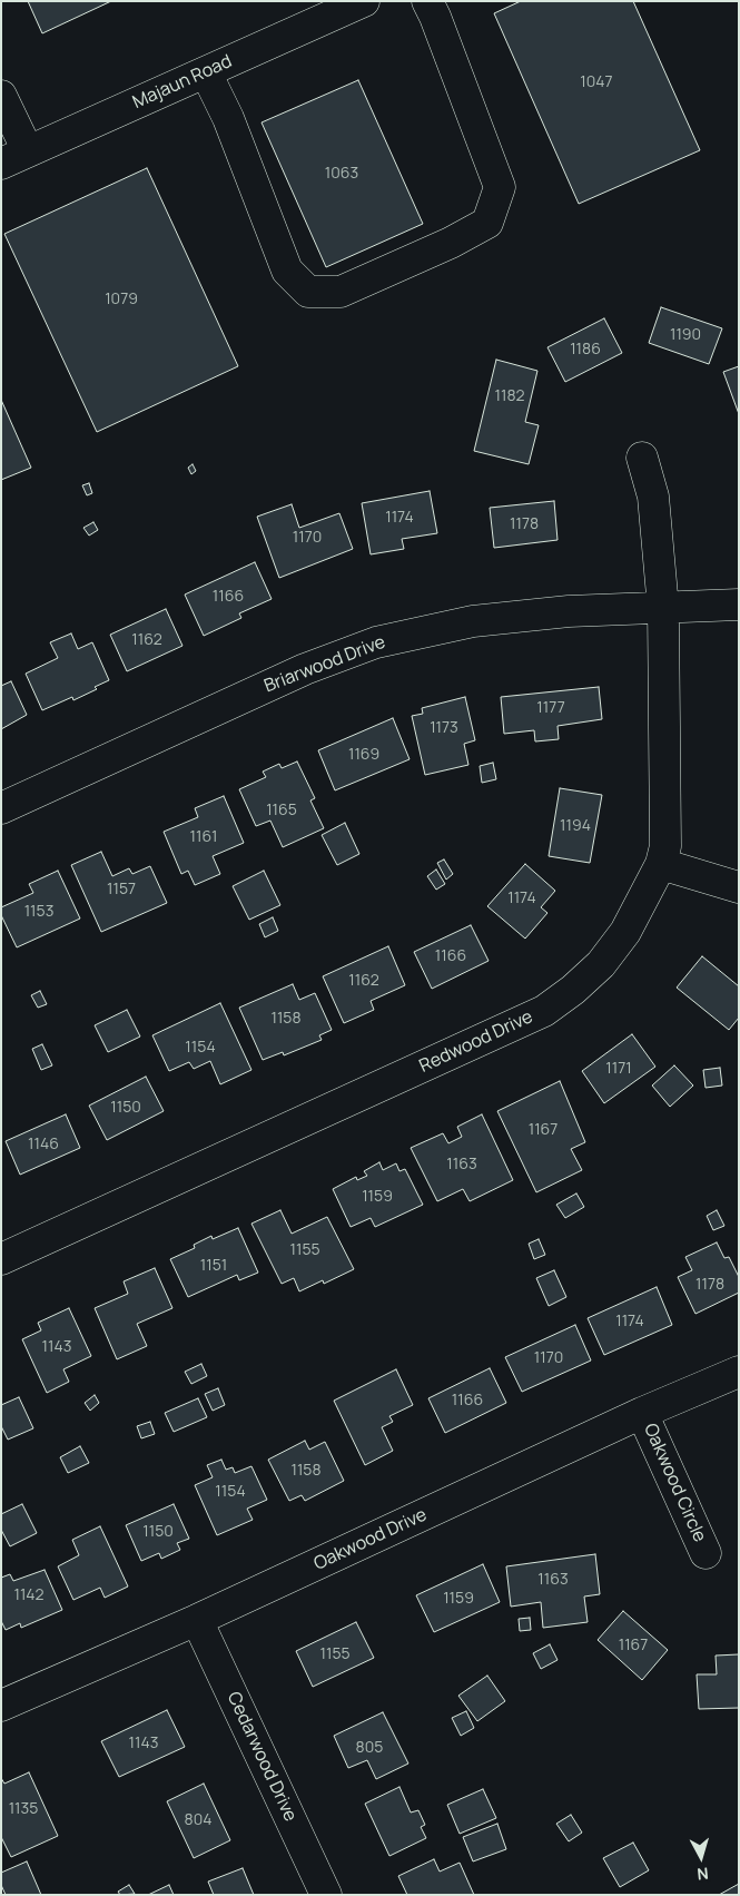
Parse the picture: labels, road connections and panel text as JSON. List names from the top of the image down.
{
  "streets": {
    "street": [
      "Majaun Road",
      "Briarwood Drive",
      "Redwood Drive",
      "Oakwood Circle",
      "Oakwood Drive",
      "Cedarwood Drive"
    ]
  },
  "crossings": [
    ["Briarwood Drive", "Redwood Drive"],
    ["Oakwood Circle", "Oakwood Drive"],
    ["Oakwood Drive", "Cedarwood Drive"]
  ],
  "house_numbers": [
    "1047",
    "1063",
    "1079",
    "1190",
    "1186",
    "1182",
    "1174",
    "1178",
    "1170",
    "1166",
    "1162",
    "1177",
    "1173",
    "1169",
    "1165",
    "1194",
    "1161",
    "1157",
    "1174",
    "1153",
    "1166",
    "1162",
    "1158",
    "1154",
    "1171",
    "1150",
    "1167",
    "1146",
    "1163",
    "1159",
    "1155",
    "1151",
    "1178",
    "1174",
    "1143",
    "1170",
    "1166",
    "1158",
    "1154",
    "1150",
    "1163",
    "1142",
    "1159",
    "1167",
    "1155",
    "1143",
    "805",
    "1135",
    "804"
  ],
  "north": "bottom"
}
